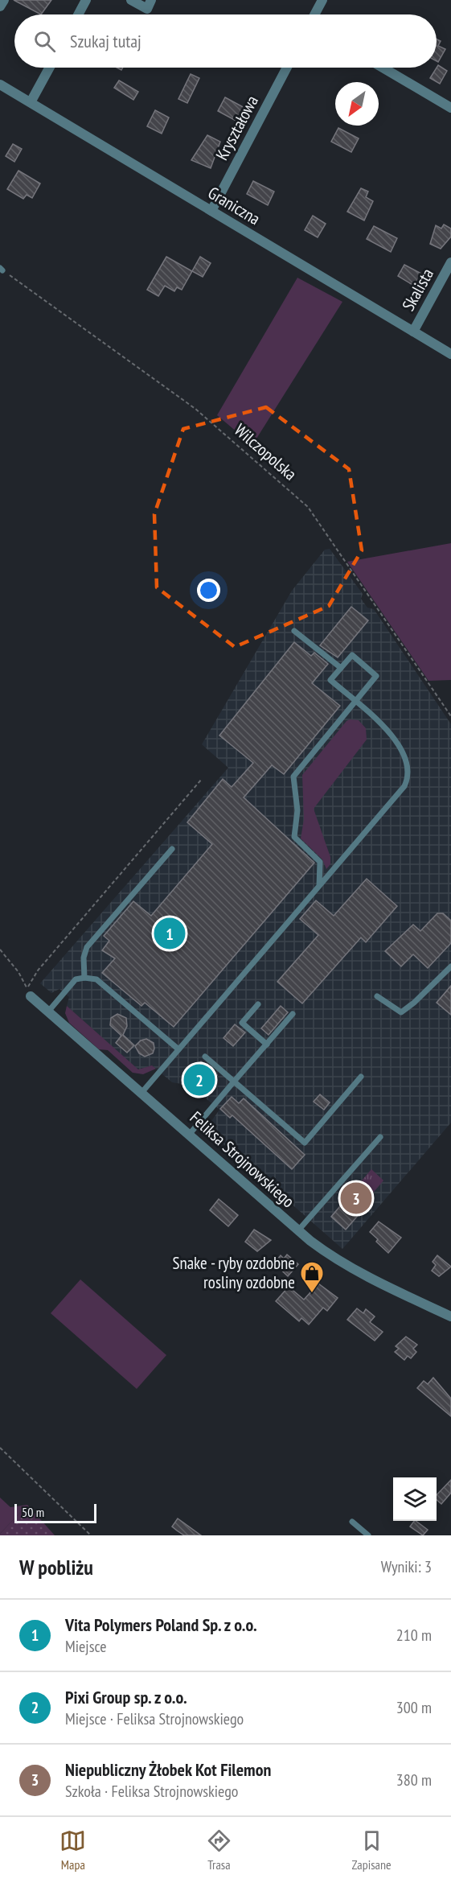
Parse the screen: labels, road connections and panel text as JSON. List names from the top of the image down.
{
  "streets": {
    "street": [
      "Kryształowa",
      "Graniczna",
      "Skalista",
      "Feliksa Strojnowskiego"
    ],
    "path": ["Wilczopolska"]
  },
  "crossings": [
    ["Kryształowa", "Graniczna"],
    ["Graniczna", "Skalista"]
  ],
  "places": {
    "shop": ["Snake - ryby ozdobne rosliny ozdobne"]
  },
  "scale_bar": "50 m",
  "north": "bottom left",
  "page": {
    "search": "Szukaj tutaj",
    "pins": ["1", "2", "3"],
    "scale": "50 m",
    "heading": ["W pobliżu", "Wyniki: 3"],
    "list": [
      {
        "mark": "1",
        "name": "Vita Polymers Poland Sp. z o.o.",
        "note": "Miejsce",
        "value": "210 m"
      },
      {
        "mark": "2",
        "name": "Pixi Group sp. z o.o.",
        "note": "Miejsce · Feliksa Strojnowskiego",
        "value": "300 m"
      },
      {
        "mark": "3",
        "name": "Niepubliczny Żłobek Kot Filemon",
        "note": "Szkoła · Feliksa Strojnowskiego",
        "value": "380 m"
      }
    ],
    "nav": ["Mapa", "Trasa", "Zapisane"]
  }
}
